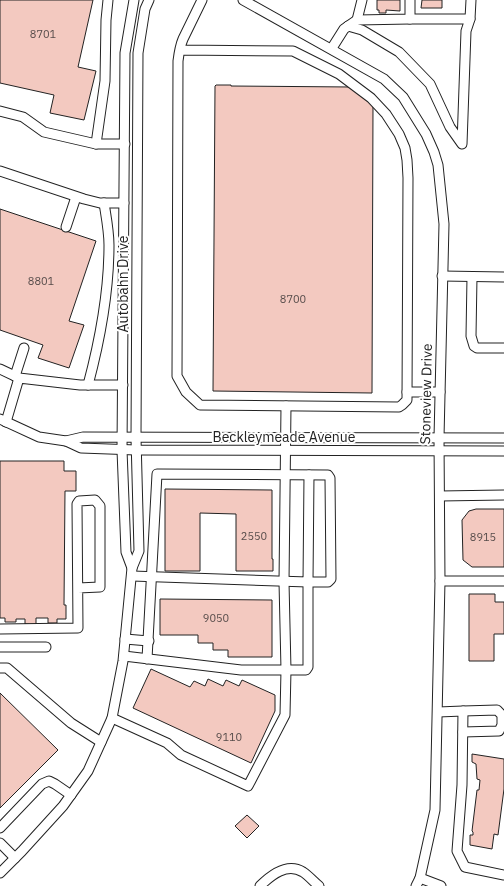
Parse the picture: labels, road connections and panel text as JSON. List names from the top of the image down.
{
  "streets": {
    "street": ["Autobahn Drive", "Stoneview Drive", "Beckleymeade Avenue"]
  },
  "crossings": [
    ["Autobahn Drive", "Beckleymeade Avenue"],
    ["Stoneview Drive", "Beckleymeade Avenue"]
  ],
  "house_numbers": [
    "8701",
    "8801",
    "8700",
    "2550",
    "8915",
    "9050",
    "9110"
  ]
}
